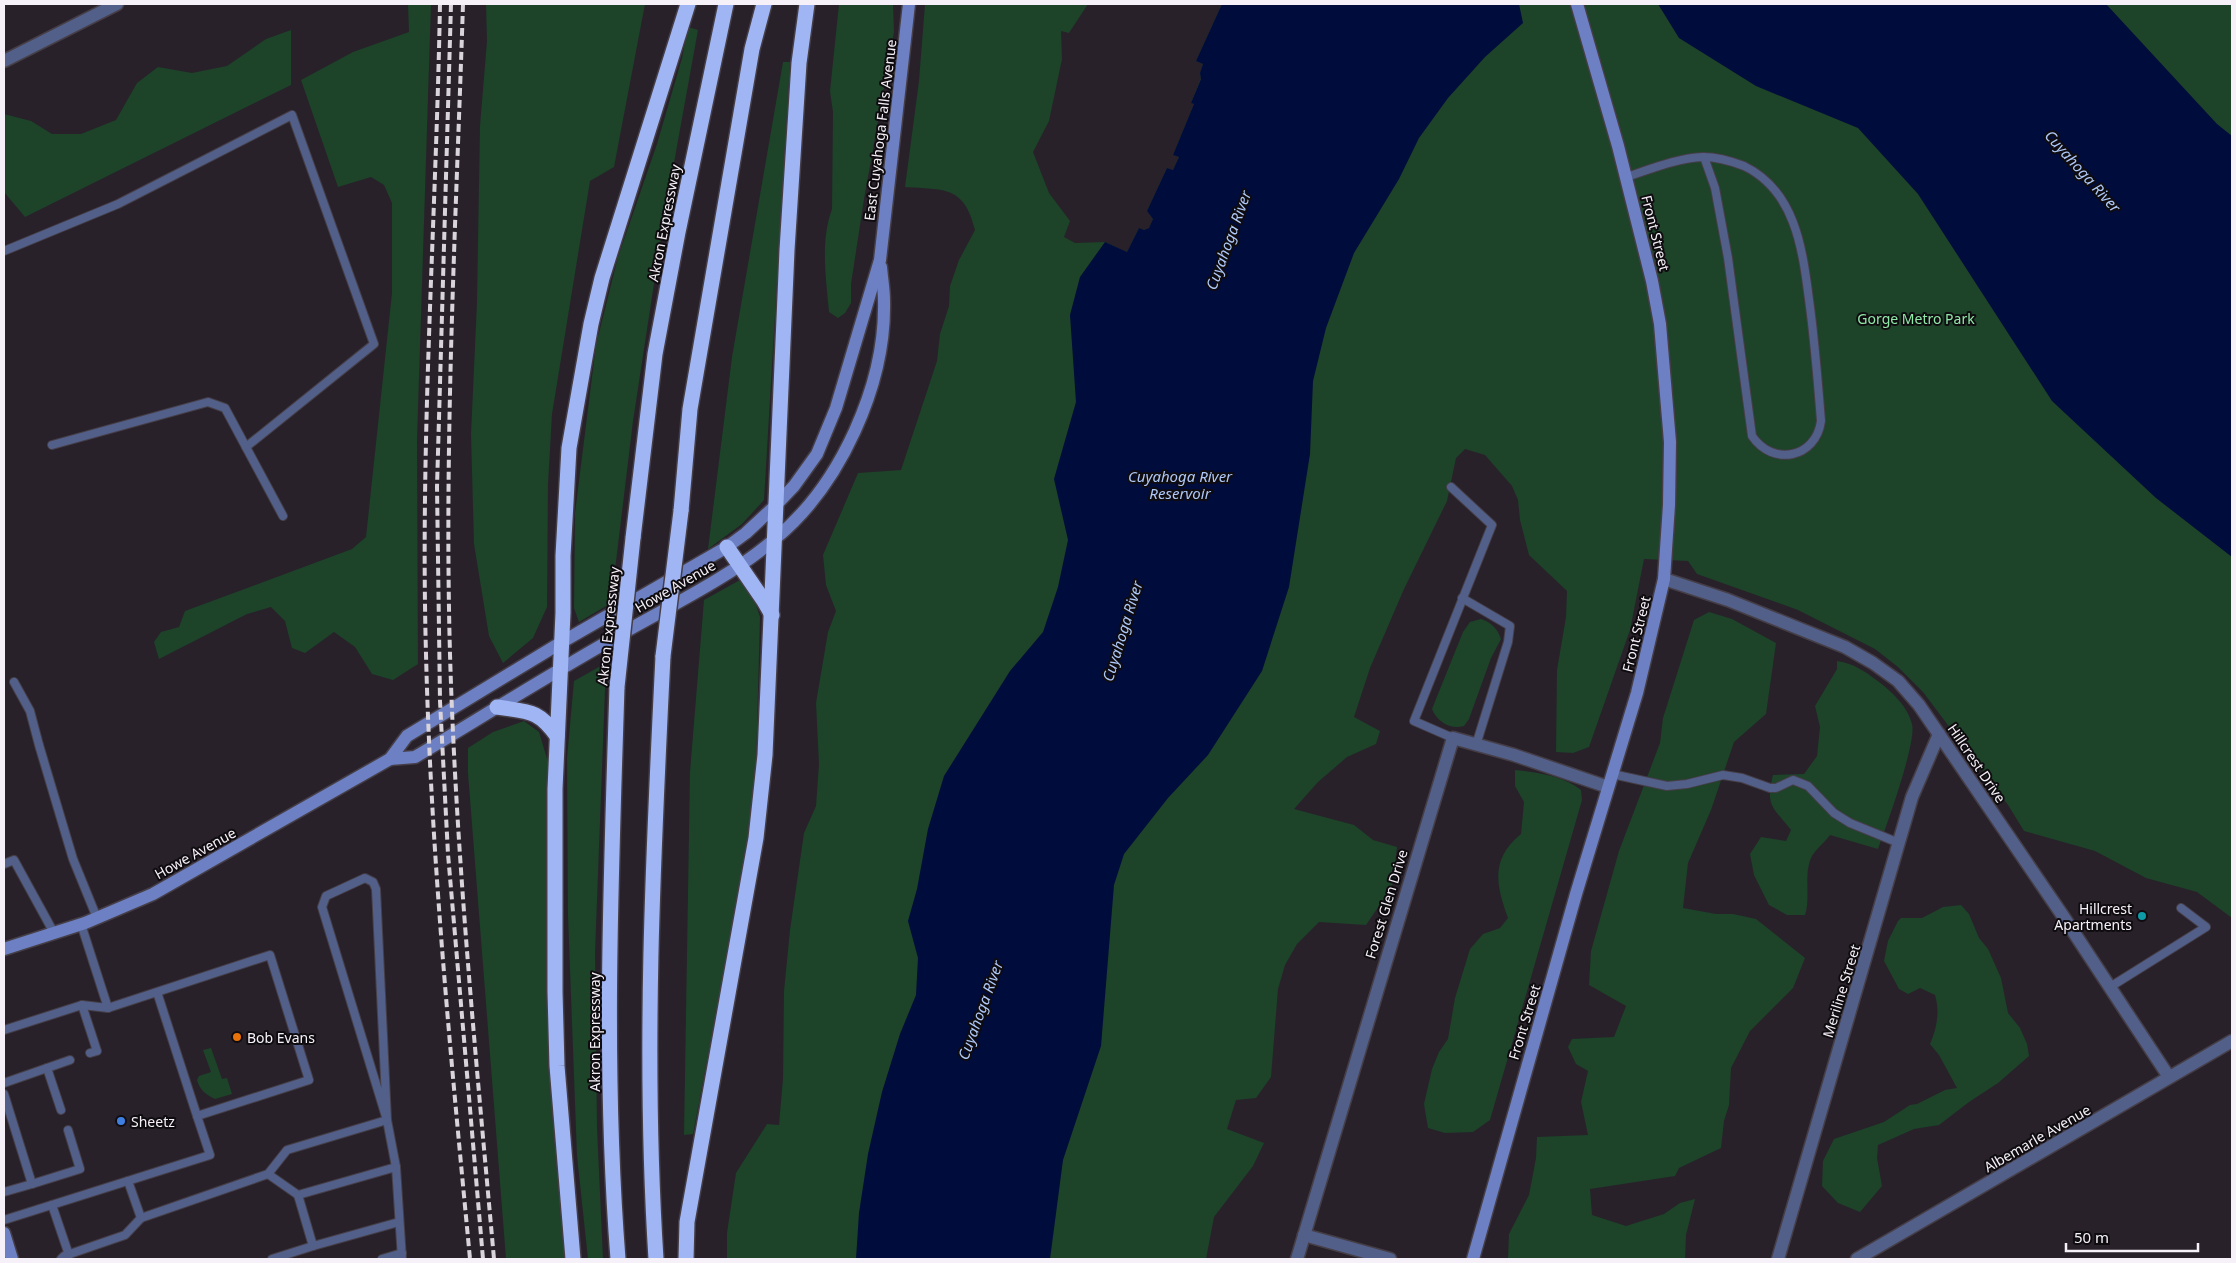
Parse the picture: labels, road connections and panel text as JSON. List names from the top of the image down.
{
  "streets": {
    "highway": ["Akron Expressway"],
    "street": [
      "East Cuyahoga Falls Avenue",
      "Front Street",
      "Howe Avenue",
      "Hillcrest Drive",
      "Forest Glen Drive",
      "Meriline Street",
      "Albemarle Avenue"
    ]
  },
  "crossings": [
    ["East Cuyahoga Falls Avenue", "Howe Avenue"],
    ["Front Street", "Hillcrest Drive"],
    ["Hillcrest Drive", "Meriline Street"],
    ["Hillcrest Drive", "Albemarle Avenue"]
  ],
  "water": ["Cuyahoga River", "Cuyahoga River Reservoir"],
  "parks": ["Gorge Metro Park"],
  "places": ["Hillcrest Apartments", "Bob Evans", "Sheetz"],
  "scale_bar": "50 m"
}
